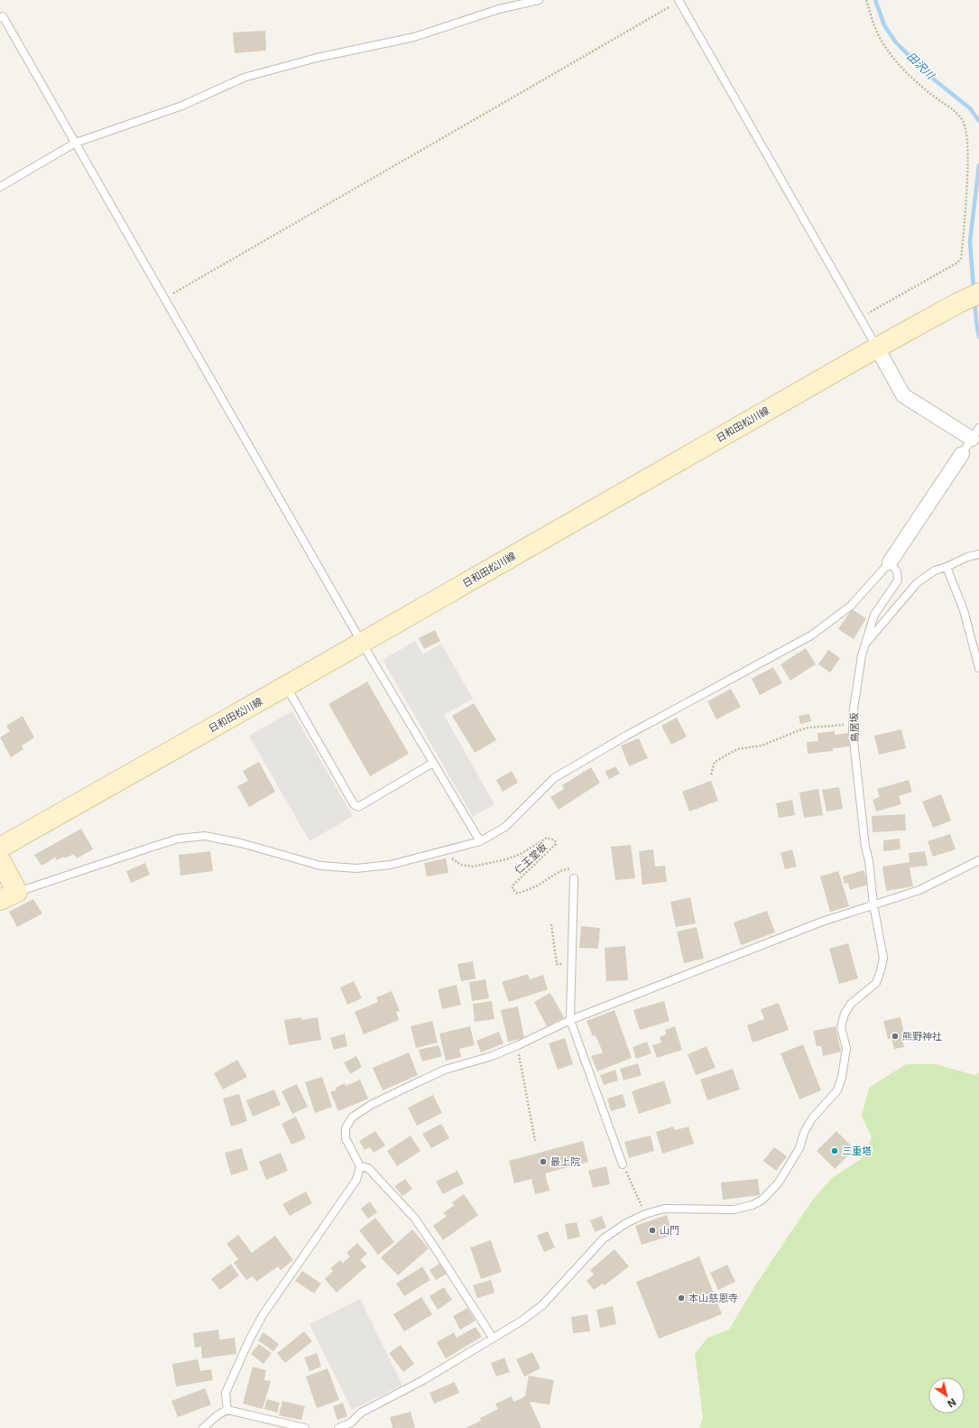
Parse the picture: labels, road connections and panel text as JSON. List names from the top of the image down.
{
  "streets": {
    "main road": ["日和田松川線"],
    "lane": ["鳥居坂"],
    "path": ["仁王堂坂"]
  },
  "water": ["田沢川"],
  "places": [
    "熊野神社",
    "三重塔",
    "最上院",
    "山門",
    "本山慈恩寺"
  ],
  "north": "bottom right"
}
